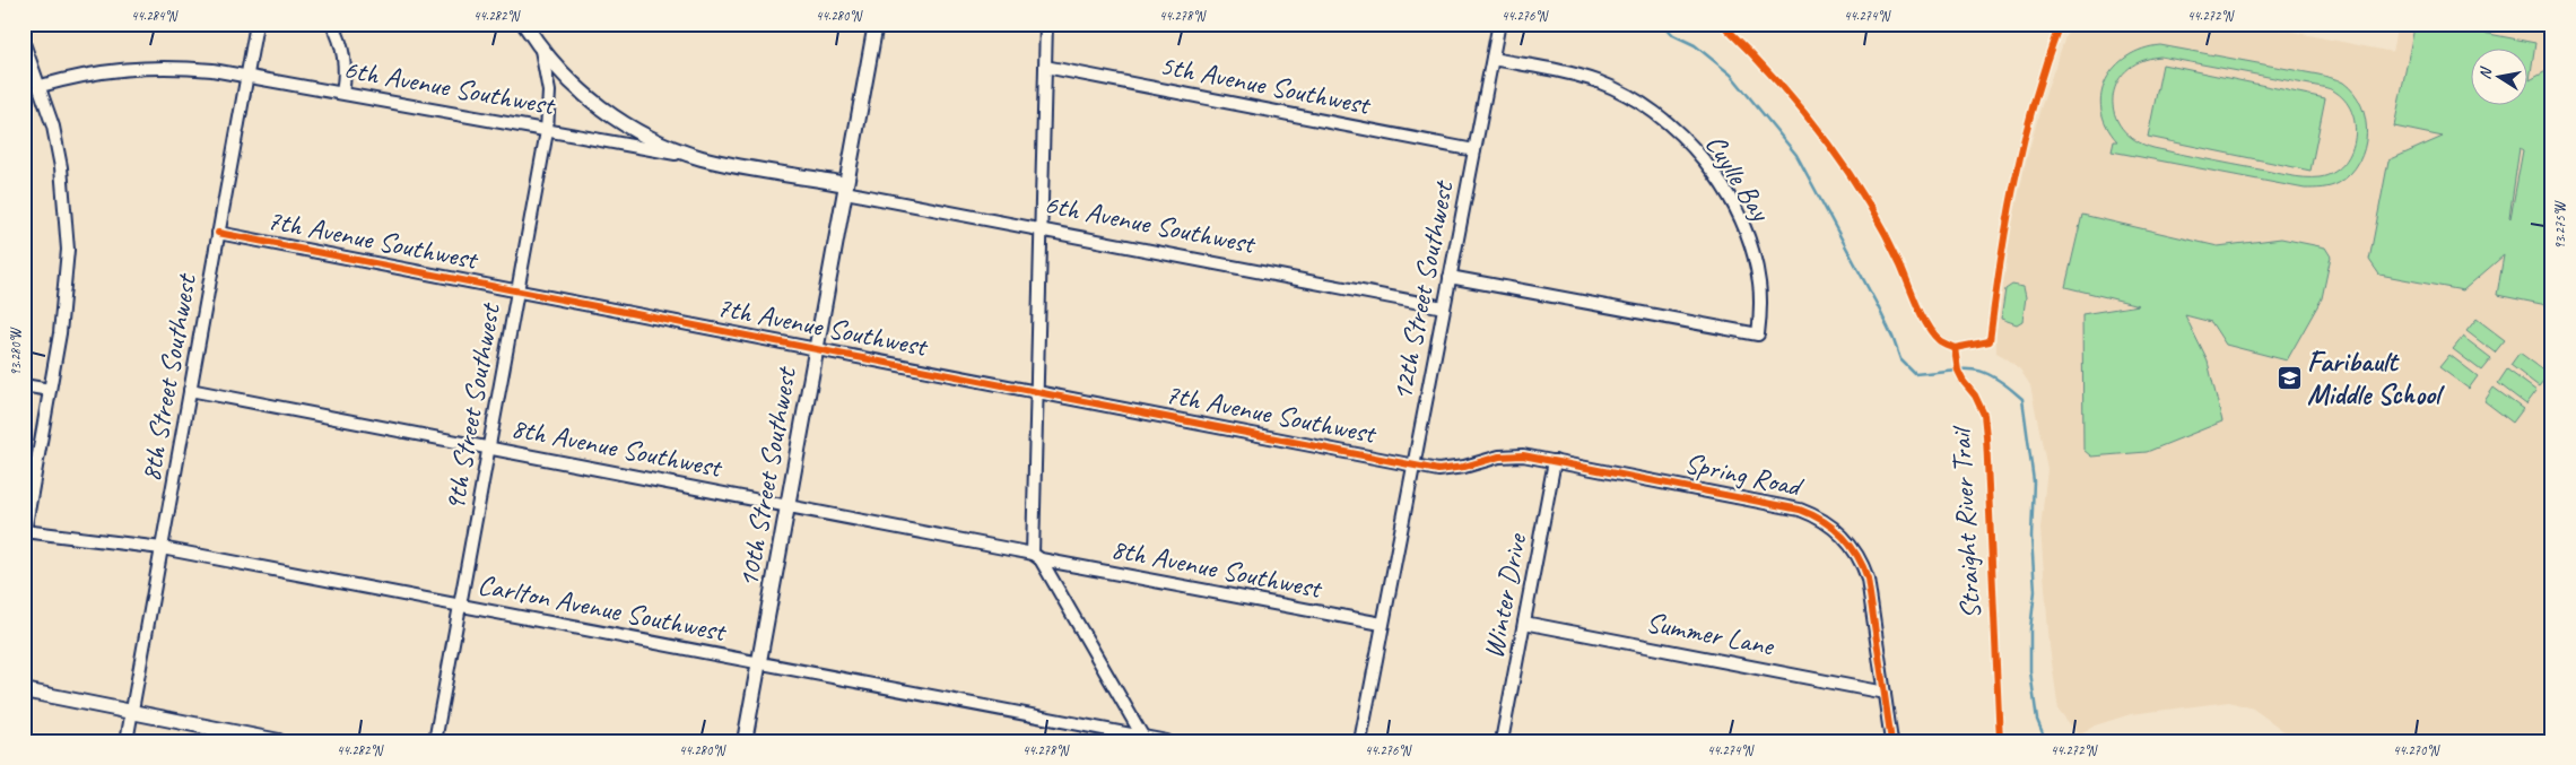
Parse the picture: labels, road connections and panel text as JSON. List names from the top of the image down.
{
  "streets": {
    "street": [
      "5th Avenue Southwest",
      "6th Avenue Southwest",
      "Cuylle Bay",
      "7th Avenue Southwest",
      "12th Street Southwest",
      "8th Street Southwest",
      "9th Street Southwest",
      "8th Avenue Southwest",
      "Spring Road",
      "10th Street Southwest",
      "Winter Drive",
      "Carlton Avenue Southwest",
      "Summer Lane"
    ],
    "cycle path": ["Straight River Trail"]
  },
  "crossings": [
    ["5th Avenue Southwest", "12th Street Southwest"],
    ["6th Avenue Southwest", "12th Street Southwest"],
    ["6th Avenue Southwest", "8th Street Southwest"],
    ["6th Avenue Southwest", "9th Street Southwest"],
    ["6th Avenue Southwest", "10th Street Southwest"],
    ["Cuylle Bay", "12th Street Southwest"],
    ["7th Avenue Southwest", "12th Street Southwest"],
    ["7th Avenue Southwest", "8th Street Southwest"],
    ["7th Avenue Southwest", "9th Street Southwest"],
    ["7th Avenue Southwest", "Spring Road"],
    ["7th Avenue Southwest", "10th Street Southwest"],
    ["12th Street Southwest", "8th Avenue Southwest"],
    ["12th Street Southwest", "Spring Road"],
    ["8th Street Southwest", "8th Avenue Southwest"],
    ["8th Street Southwest", "Carlton Avenue Southwest"],
    ["9th Street Southwest", "8th Avenue Southwest"],
    ["9th Street Southwest", "Carlton Avenue Southwest"],
    ["8th Avenue Southwest", "10th Street Southwest"],
    ["Spring Road", "Winter Drive"],
    ["Spring Road", "Summer Lane"],
    ["10th Street Southwest", "Carlton Avenue Southwest"],
    ["Winter Drive", "Summer Lane"]
  ],
  "places": {
    "school or university": ["Faribault Middle School"]
  },
  "north": "left",
  "coordinates": [
    "44.284°N",
    "44.282°N",
    "44.280°N",
    "44.278°N",
    "44.276°N",
    "44.274°N",
    "44.272°N",
    "93.275°W",
    "93.280°W",
    "44.270°N"
  ]
}
